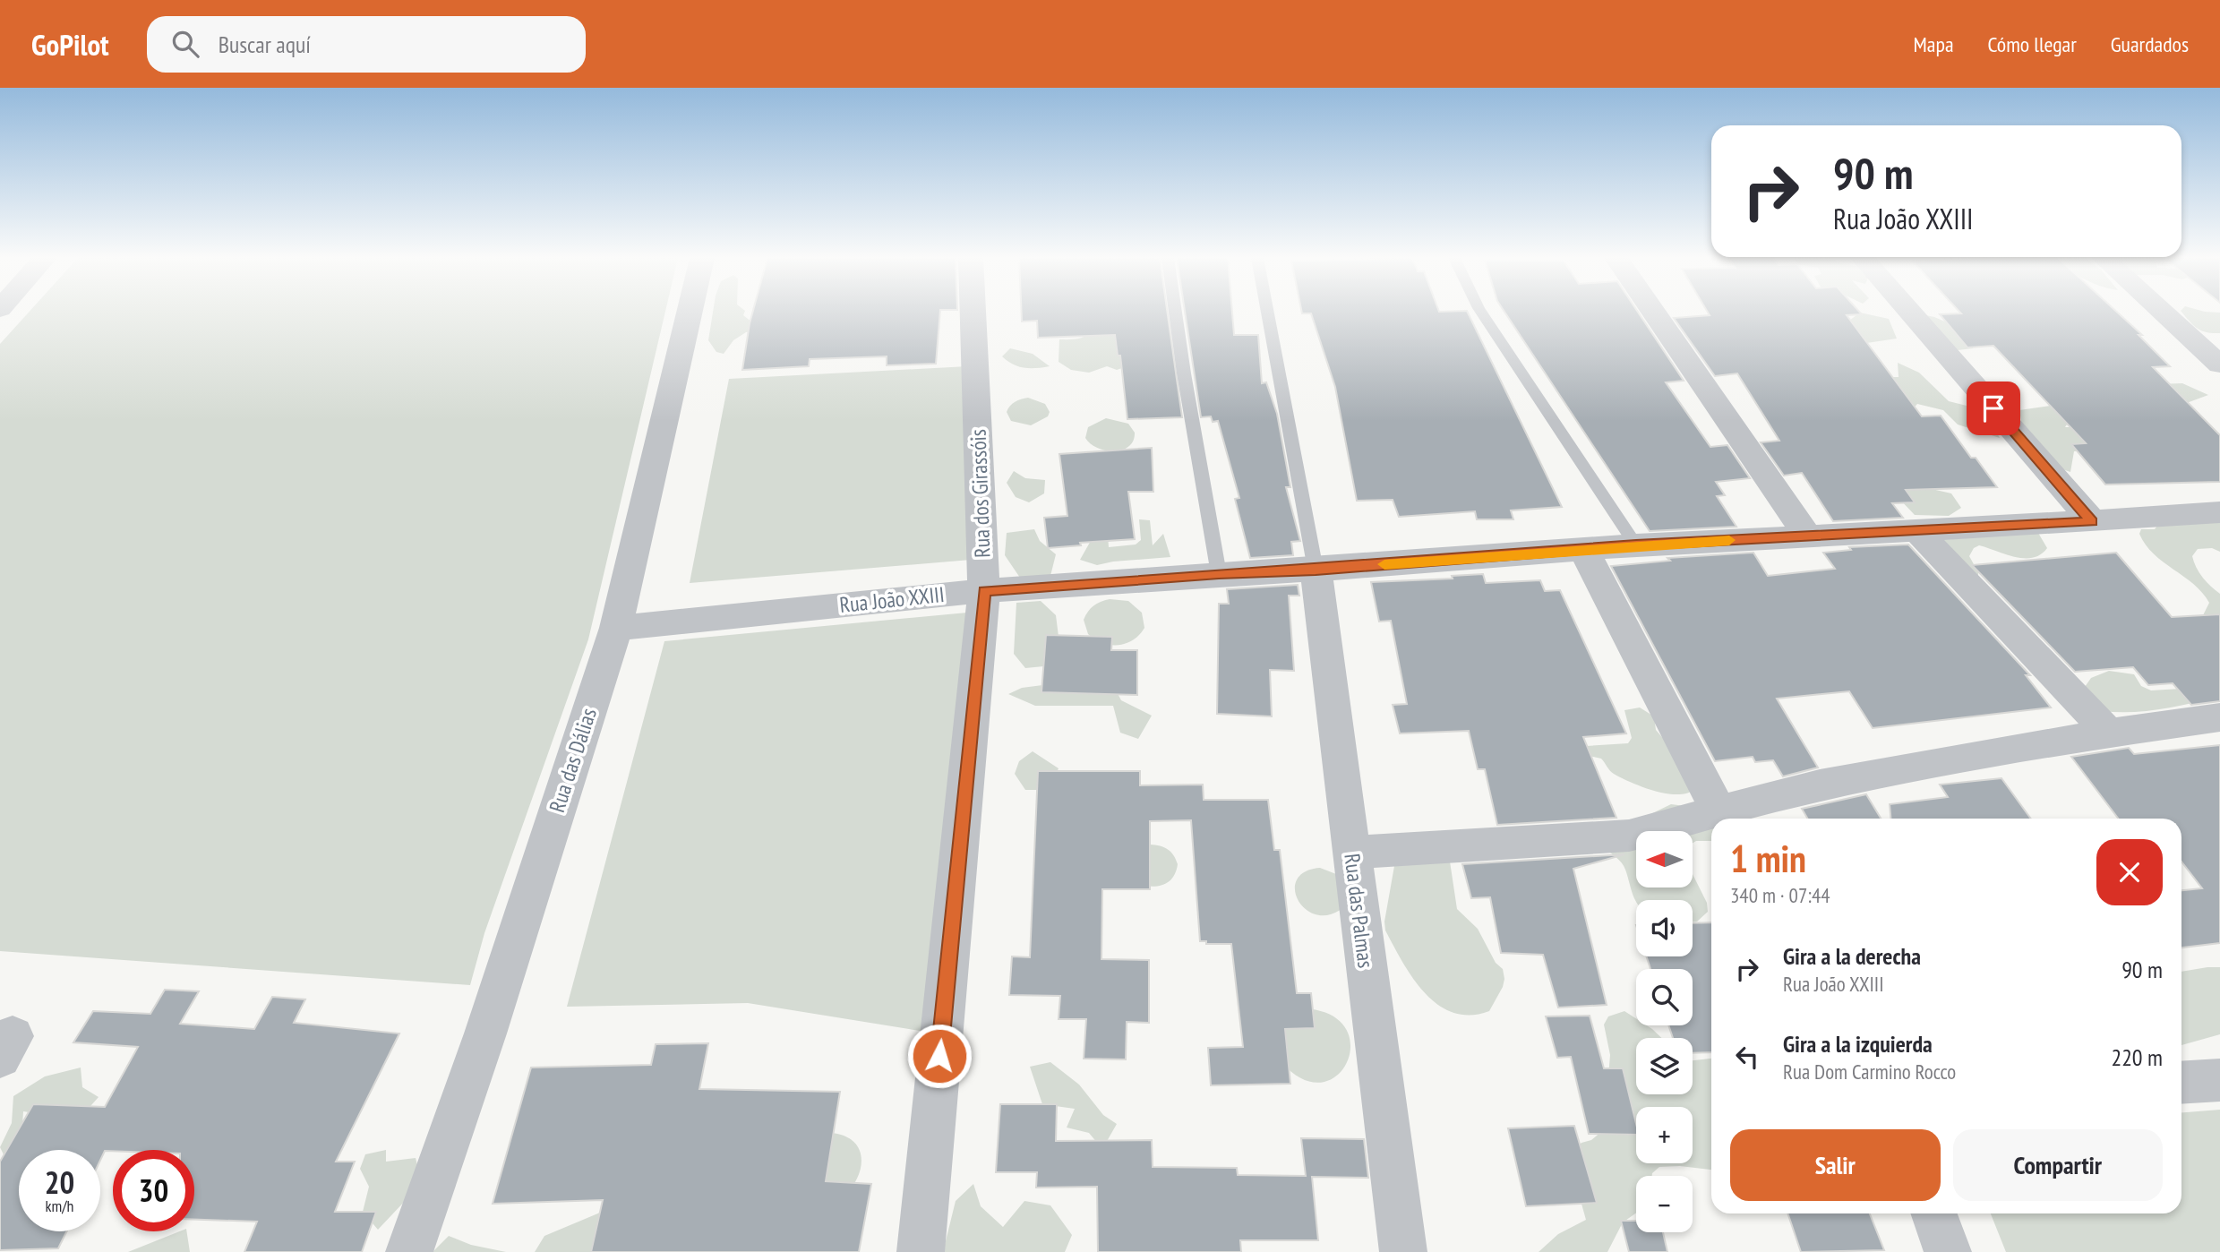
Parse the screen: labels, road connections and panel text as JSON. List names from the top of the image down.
{
  "streets": {
    "street": [
      "Rua dos Girassóis",
      "Rua João XXIII",
      "Rua das Dálias",
      "Rua das Palmas"
    ]
  },
  "crossings": [
    ["Rua dos Girassóis", "Rua João XXIII"],
    ["Rua João XXIII", "Rua das Dálias"],
    ["Rua João XXIII", "Rua das Palmas"]
  ],
  "north": "left",
  "page": {
    "header": "GoPilot",
    "search": "Buscar aquí",
    "nav": ["Mapa", "Cómo llegar", "Guardados"],
    "turn": ["90 m", "Rua João XXIII"],
    "heading": ["1 min", "340 m · 07:44"],
    "map_buttons": ["+", "−"],
    "list": [
      {
        "name": "Gira a la derecha",
        "note": "Rua João XXIII",
        "value": "90 m"
      },
      {
        "name": "Gira a la izquierda",
        "note": "Rua Dom Carmino Rocco",
        "value": "220 m"
      }
    ],
    "buttons": ["Salir", "Compartir"],
    "speed": "20 km/h",
    "limit": "30"
  }
}
